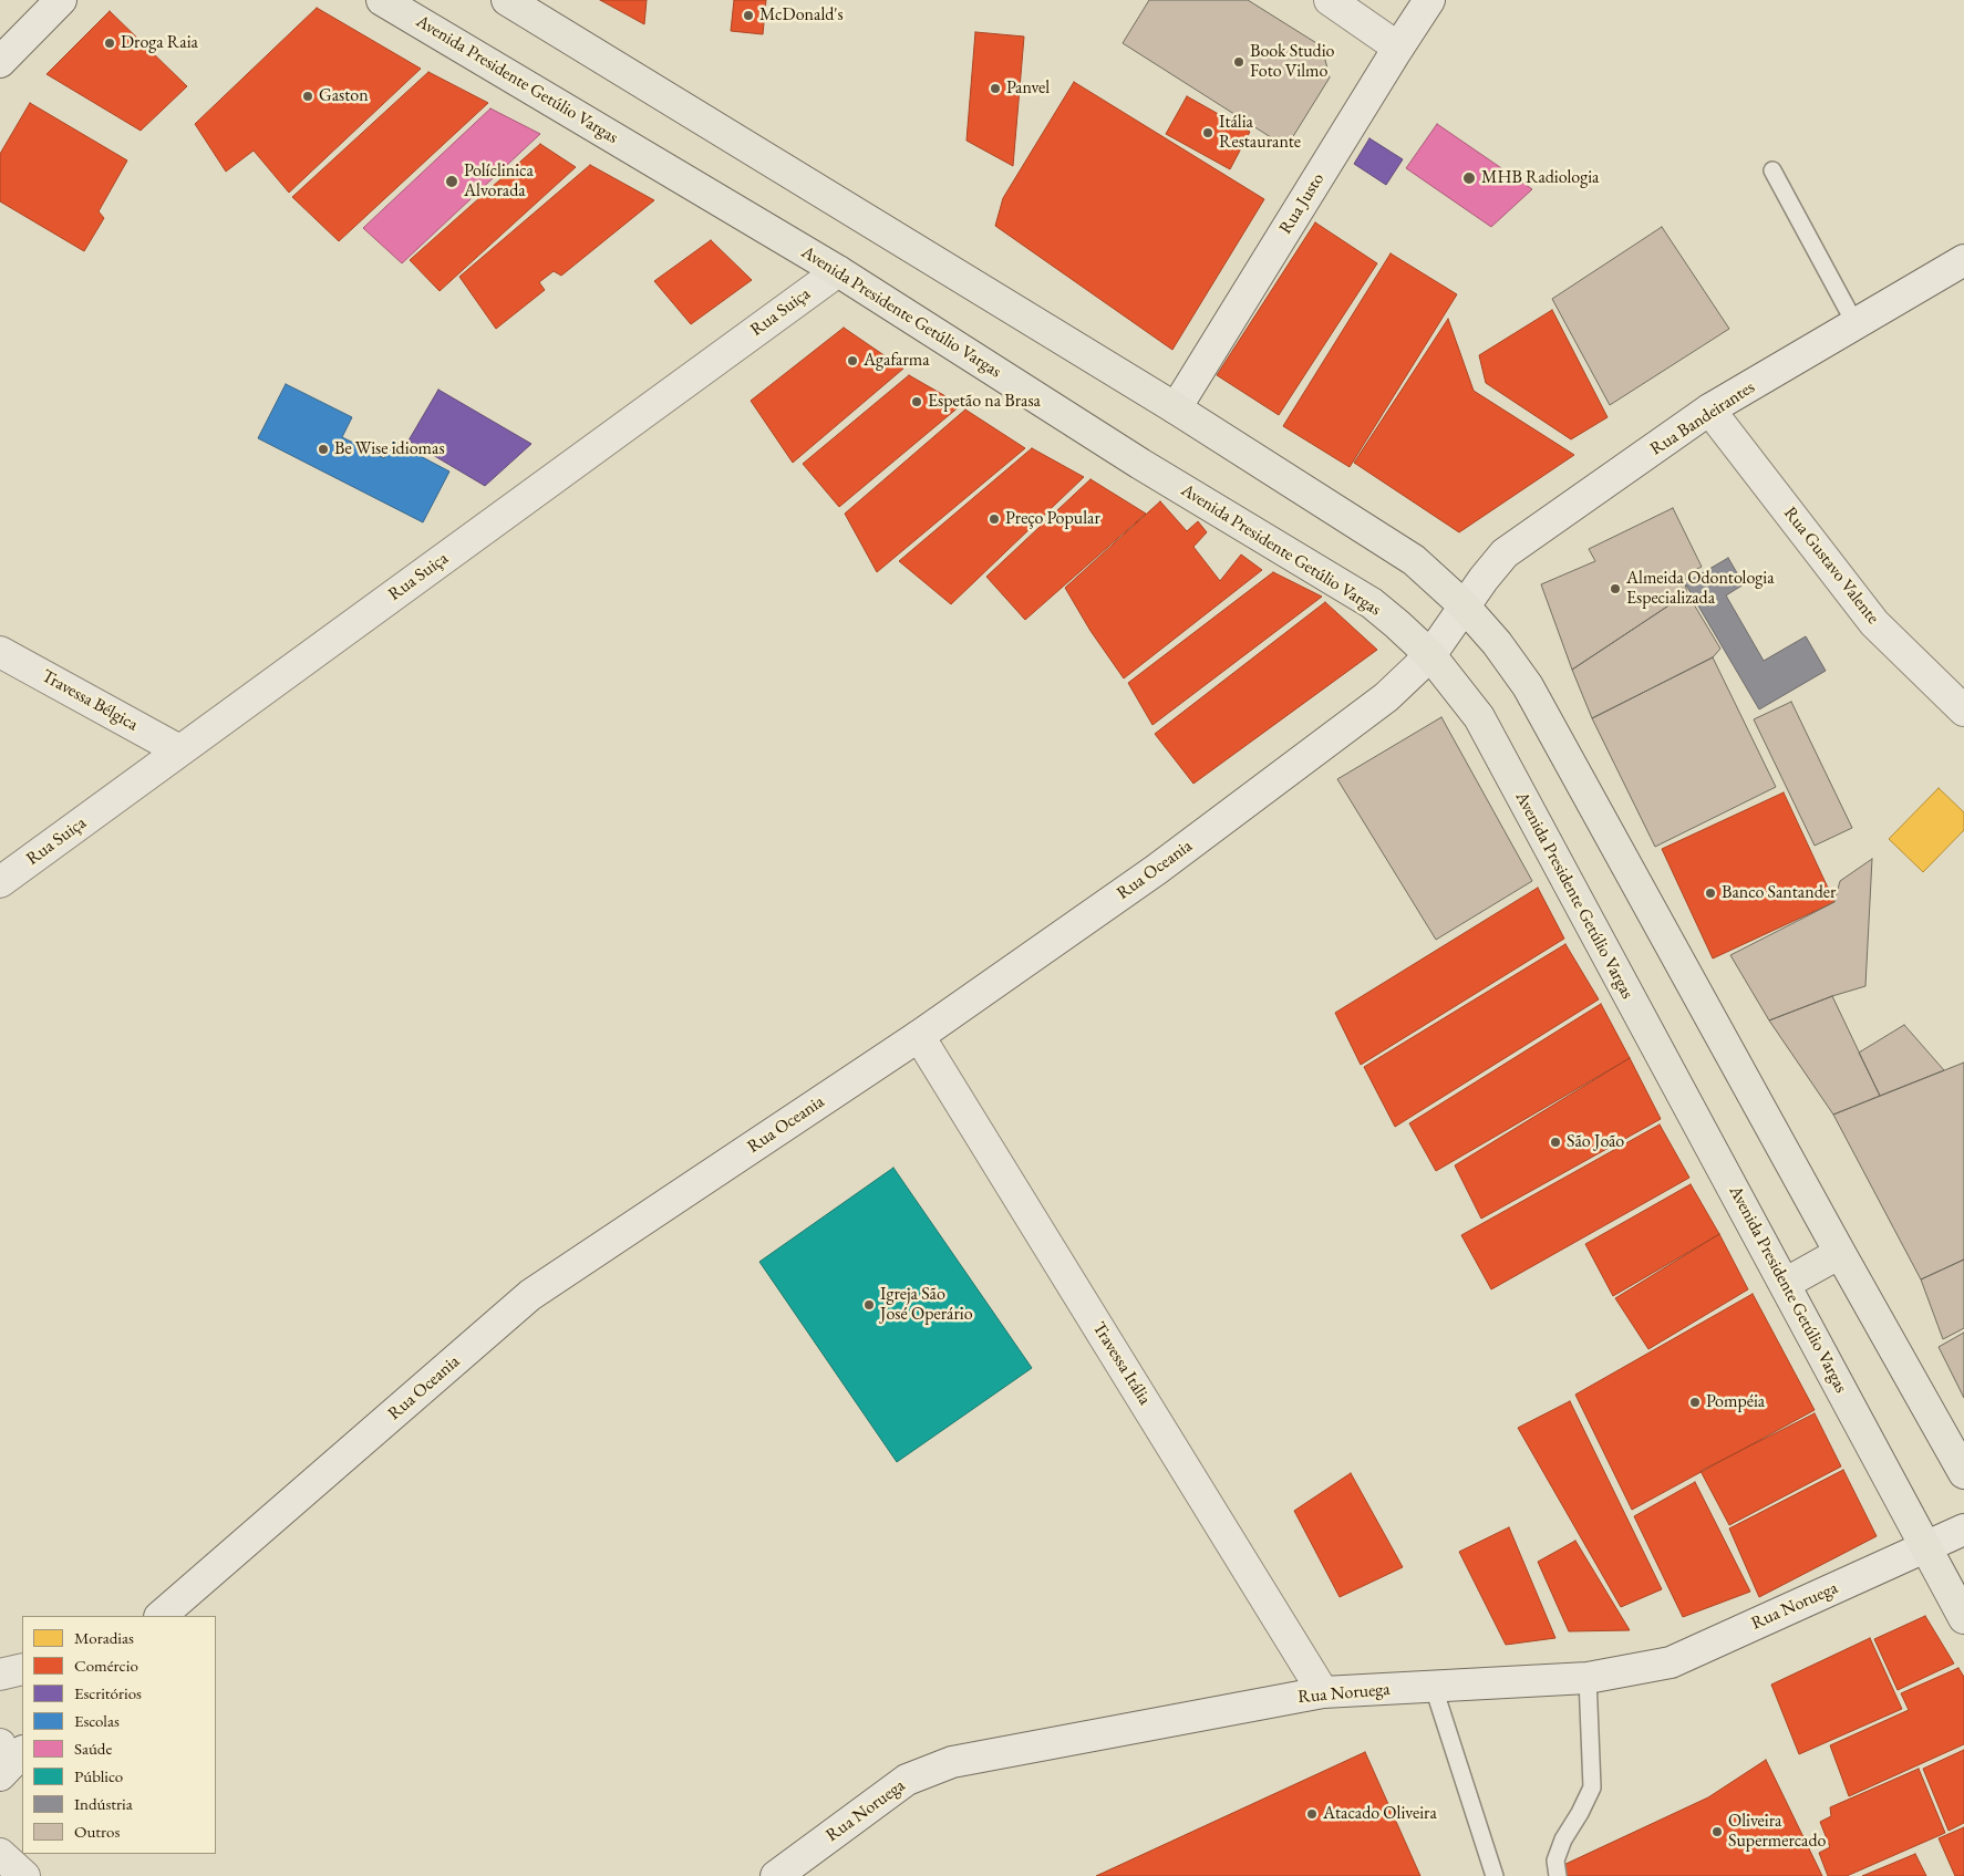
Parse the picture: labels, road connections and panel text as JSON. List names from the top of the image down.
{
  "streets": {
    "main road": ["Avenida Presidente Getúlio Vargas"],
    "street": [
      "Rua Justo",
      "Rua Suiça",
      "Rua Bandeirantes",
      "Rua Gustavo Valente",
      "Travessa Bélgica",
      "Rua Oceania",
      "Travessa Itália",
      "Rua Noruega"
    ]
  },
  "crossings": [
    ["Avenida Presidente Getúlio Vargas", "Rua Suiça"],
    ["Avenida Presidente Getúlio Vargas", "Rua Bandeirantes"],
    ["Avenida Presidente Getúlio Vargas", "Rua Oceania"],
    ["Avenida Presidente Getúlio Vargas", "Rua Noruega"],
    ["Rua Suiça", "Travessa Bélgica"],
    ["Rua Bandeirantes", "Rua Gustavo Valente"],
    ["Rua Bandeirantes", "Rua Oceania"],
    ["Rua Oceania", "Travessa Itália"],
    ["Travessa Itália", "Rua Noruega"]
  ],
  "places": [
    "McDonald's",
    "Droga Raia",
    "Book Studio Foto Vilmo",
    "Panvel",
    "Gaston",
    "Itália Restaurante",
    "MHB Radiologia",
    "Políclinica Alvorada",
    "Agafarma",
    "Espetão na Brasa",
    "Be Wise idiomas",
    "Preço Popular",
    "Almeida Odontologia Especializada",
    "Banco Santander",
    "São João",
    "Igreja São José Operário",
    "Pompéia",
    "Atacado Oliveira",
    "Oliveira Supermercado"
  ],
  "legend": [
    "Moradias",
    "Comércio",
    "Escritórios",
    "Escolas",
    "Saúde",
    "Público",
    "Indústria",
    "Outros"
  ]
}
